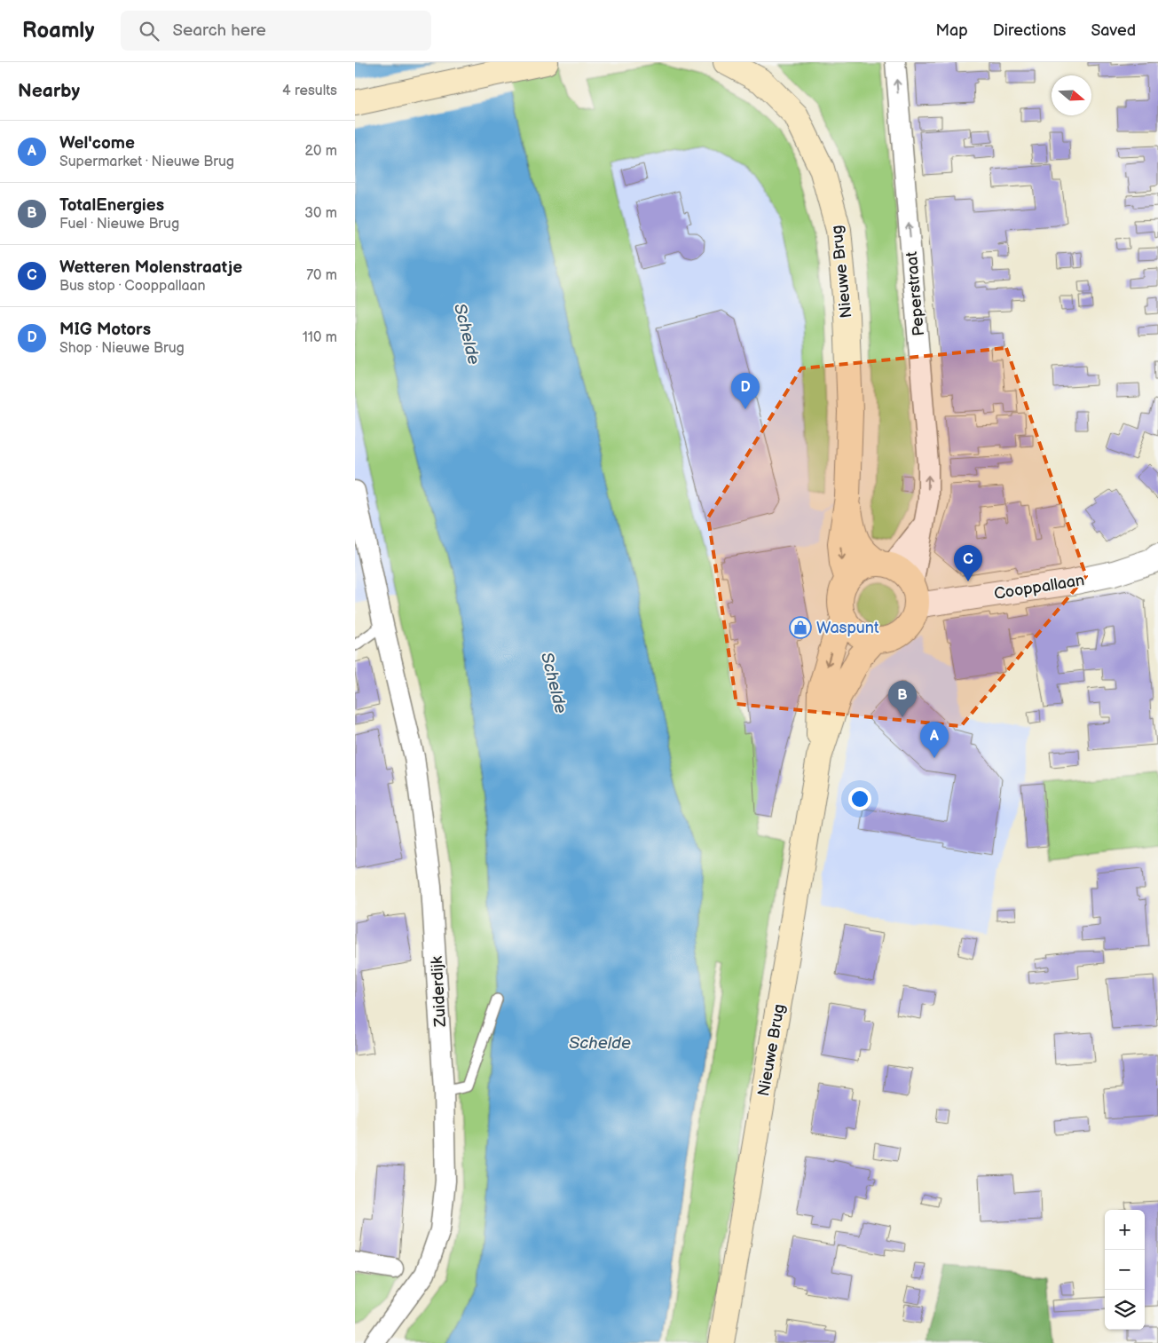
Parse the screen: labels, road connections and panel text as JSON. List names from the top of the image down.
{
  "streets": {
    "main road": ["Nieuwe Brug"],
    "street": ["Peperstraat", "Cooppallaan", "Zuiderdijk"]
  },
  "crossings": [
    ["Nieuwe Brug", "Peperstraat"],
    ["Nieuwe Brug", "Cooppallaan"],
    ["Peperstraat", "Cooppallaan"]
  ],
  "one_way": ["Peperstraat"],
  "water": ["Schelde"],
  "places": {
    "shop": ["Waspunt"]
  },
  "north": "right",
  "page": {
    "header": "Roamly",
    "search": "Search here",
    "nav": ["Map", "Directions", "Saved"],
    "heading": ["Nearby", "4 results"],
    "list": [
      {
        "mark": "A",
        "name": "Wel'come",
        "note": "Supermarket · Nieuwe Brug",
        "value": "20 m"
      },
      {
        "mark": "B",
        "name": "TotalEnergies",
        "note": "Fuel · Nieuwe Brug",
        "value": "30 m"
      },
      {
        "mark": "C",
        "name": "Wetteren Molenstraatje",
        "note": "Bus stop · Cooppallaan",
        "value": "70 m"
      },
      {
        "mark": "D",
        "name": "MIG Motors",
        "note": "Shop · Nieuwe Brug",
        "value": "110 m"
      }
    ],
    "pins": [
      "D",
      "C",
      "B",
      "A"
    ],
    "map_buttons": ["+", "−"]
  }
}
